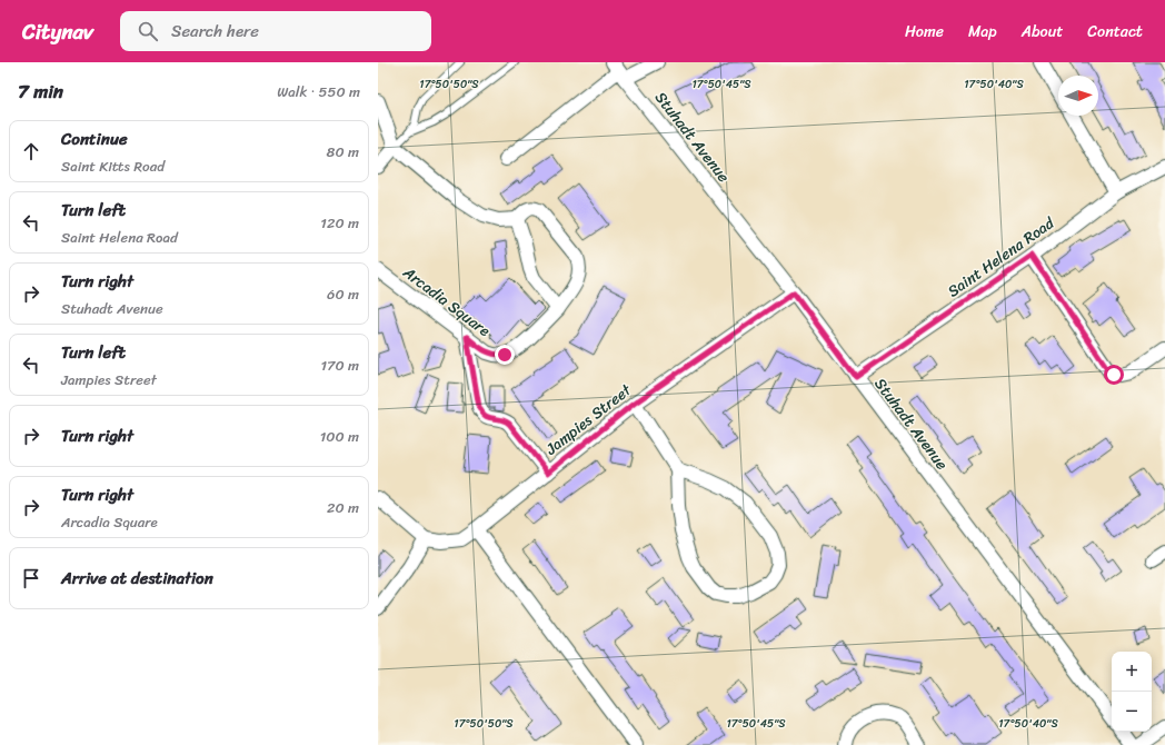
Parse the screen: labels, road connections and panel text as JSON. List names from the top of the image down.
{
  "streets": {
    "street": [
      "Stuhadt Avenue",
      "Saint Helena Road",
      "Arcadia Square",
      "Jampies Street"
    ]
  },
  "crossings": [
    ["Stuhadt Avenue", "Saint Helena Road"],
    ["Stuhadt Avenue", "Jampies Street"]
  ],
  "north": "right",
  "page": {
    "header": "Citynav",
    "search": "Search here",
    "nav": [
      "Home",
      "Map",
      "About",
      "Contact"
    ],
    "heading": ["7 min", "Walk · 550 m"],
    "list": [
      ["Continue", "Saint Kitts Road", "80 m"],
      ["Turn left", "Saint Helena Road", "120 m"],
      ["Turn right", "Stuhadt Avenue", "60 m"],
      ["Turn left", "Jampies Street", "170 m"],
      ["Turn right", "100 m"],
      ["Turn right", "Arcadia Square", "20 m"],
      "Arrive at destination"
    ],
    "map_buttons": ["+", "−"]
  },
  "coordinates": ["17°50'50\"S", "17°50'45\"S", "17°50'40\"S"]
}
